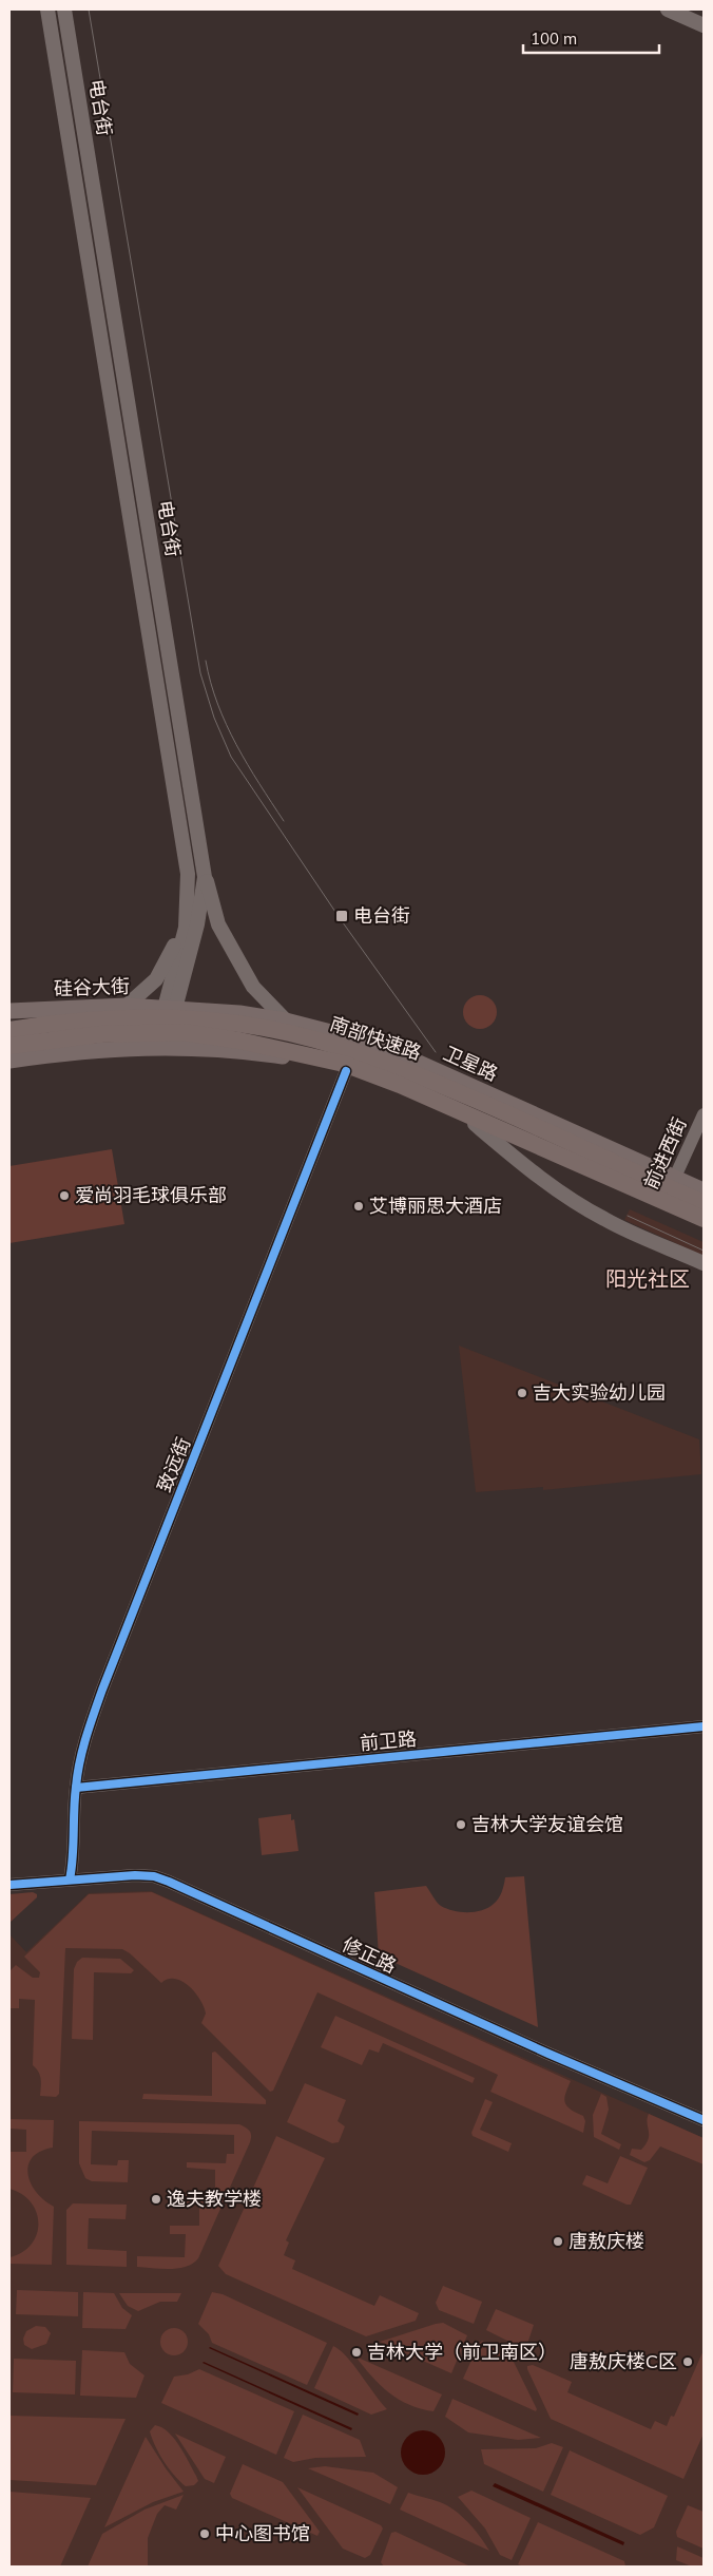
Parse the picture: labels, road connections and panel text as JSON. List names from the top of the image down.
{
  "streets": {
    "highway": ["南部快速路"],
    "main road": ["电台街", "硅谷大街", "卫星路"],
    "street": [
      "前进西街",
      "致远街",
      "前卫路",
      "修正路"
    ]
  },
  "crossings": [
    ["电台街", "硅谷大街"],
    ["电台街", "卫星路"],
    ["硅谷大街", "卫星路"],
    ["卫星路", "前进西街"],
    ["致远街", "前卫路"],
    ["致远街", "修正路"]
  ],
  "districts": ["阳光社区"],
  "places": {
    "transit": ["电台街"],
    "other": [
      "爱尚羽毛球俱乐部",
      "艾博丽思大酒店",
      "吉大实验幼儿园",
      "吉林大学友谊会馆",
      "逸夫教学楼",
      "唐敖庆楼",
      "吉林大学（前卫南区）",
      "唐敖庆楼C区",
      "中心图书馆"
    ]
  },
  "scale_bar": "100 m"
}
